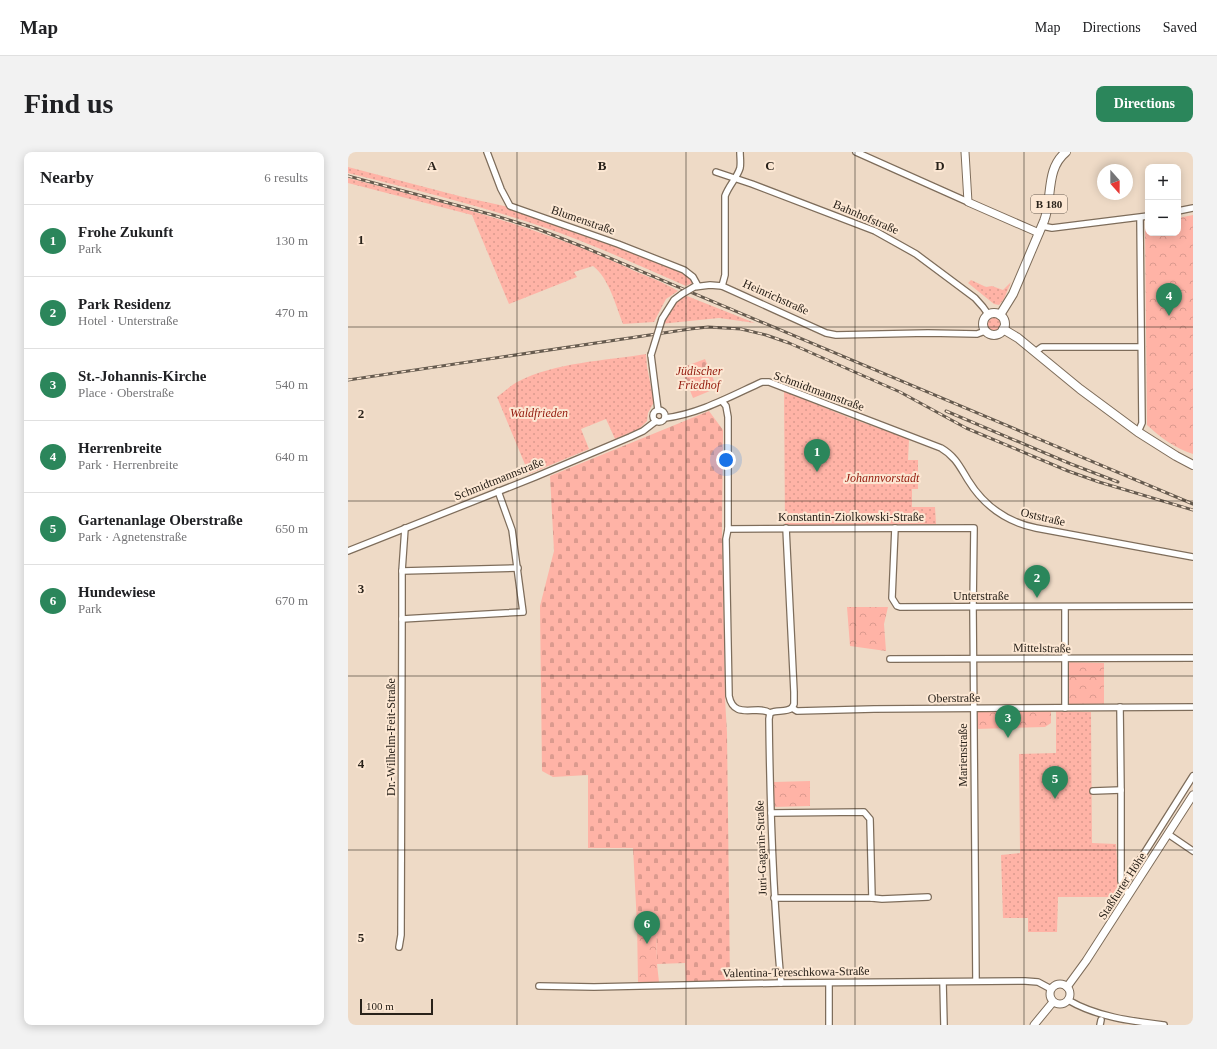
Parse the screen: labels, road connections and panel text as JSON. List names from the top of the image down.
{
  "streets": {
    "main road": ["B 180", "Staßfurter Höhe"],
    "street": [
      "Bahnhofstraße",
      "Blumenstraße",
      "Heinrichstraße",
      "Schmidtmannstraße",
      "Konstantin-Ziolkowski-Straße",
      "Oststraße",
      "Unterstraße",
      "Mittelstraße",
      "Oberstraße",
      "Dr.-Wilhelm-Feit-Straße",
      "Marienstraße",
      "Juri-Gagarin-Straße",
      "Valentina-Tereschkowa-Straße"
    ]
  },
  "crossings": [
    ["B 180", "Bahnhofstraße"],
    ["B 180", "Heinrichstraße"],
    ["Bahnhofstraße", "Heinrichstraße"],
    ["Blumenstraße", "Heinrichstraße"],
    ["Heinrichstraße", "Schmidtmannstraße"],
    ["Schmidtmannstraße", "Oststraße"],
    ["Schmidtmannstraße", "Dr.-Wilhelm-Feit-Straße"],
    ["Konstantin-Ziolkowski-Straße", "Unterstraße"],
    ["Konstantin-Ziolkowski-Straße", "Oberstraße"],
    ["Konstantin-Ziolkowski-Straße", "Marienstraße"],
    ["Unterstraße", "Marienstraße"],
    ["Mittelstraße", "Marienstraße"],
    ["Oberstraße", "Marienstraße"],
    ["Oberstraße", "Juri-Gagarin-Straße"],
    ["Marienstraße", "Valentina-Tereschkowa-Straße"],
    ["Juri-Gagarin-Straße", "Valentina-Tereschkowa-Straße"],
    ["Staßfurter Höhe", "Valentina-Tereschkowa-Straße"]
  ],
  "parks": ["Jüdischer Friedhof", "Waldfrieden", "Johannvorstadt"],
  "scale_bar": "100 m",
  "north": "bottom",
  "page": {
    "header": "Map",
    "nav": ["Map", "Directions", "Saved"],
    "buttons": "Directions",
    "title": "Find us",
    "heading": ["Nearby", "6 results"],
    "map_buttons": ["+", "−"],
    "list": [
      {
        "mark": "1",
        "name": "Frohe Zukunft",
        "note": "Park",
        "value": "130 m"
      },
      {
        "mark": "2",
        "name": "Park Residenz",
        "note": "Hotel · Unterstraße",
        "value": "470 m"
      },
      {
        "mark": "3",
        "name": "St.-Johannis-Kirche",
        "note": "Place · Oberstraße",
        "value": "540 m"
      },
      {
        "mark": "4",
        "name": "Herrenbreite",
        "note": "Park · Herrenbreite",
        "value": "640 m"
      },
      {
        "mark": "5",
        "name": "Gartenanlage Oberstraße",
        "note": "Park · Agnetenstraße",
        "value": "650 m"
      },
      {
        "mark": "6",
        "name": "Hundewiese",
        "note": "Park",
        "value": "670 m"
      }
    ],
    "pins": [
      "4",
      "1",
      "2",
      "3",
      "5",
      "6"
    ],
    "scale": "100 m"
  },
  "grid": {
    "columns": [
      "A",
      "B",
      "C",
      "D"
    ],
    "rows": [
      "1",
      "2",
      "3",
      "4",
      "5"
    ]
  }
}
